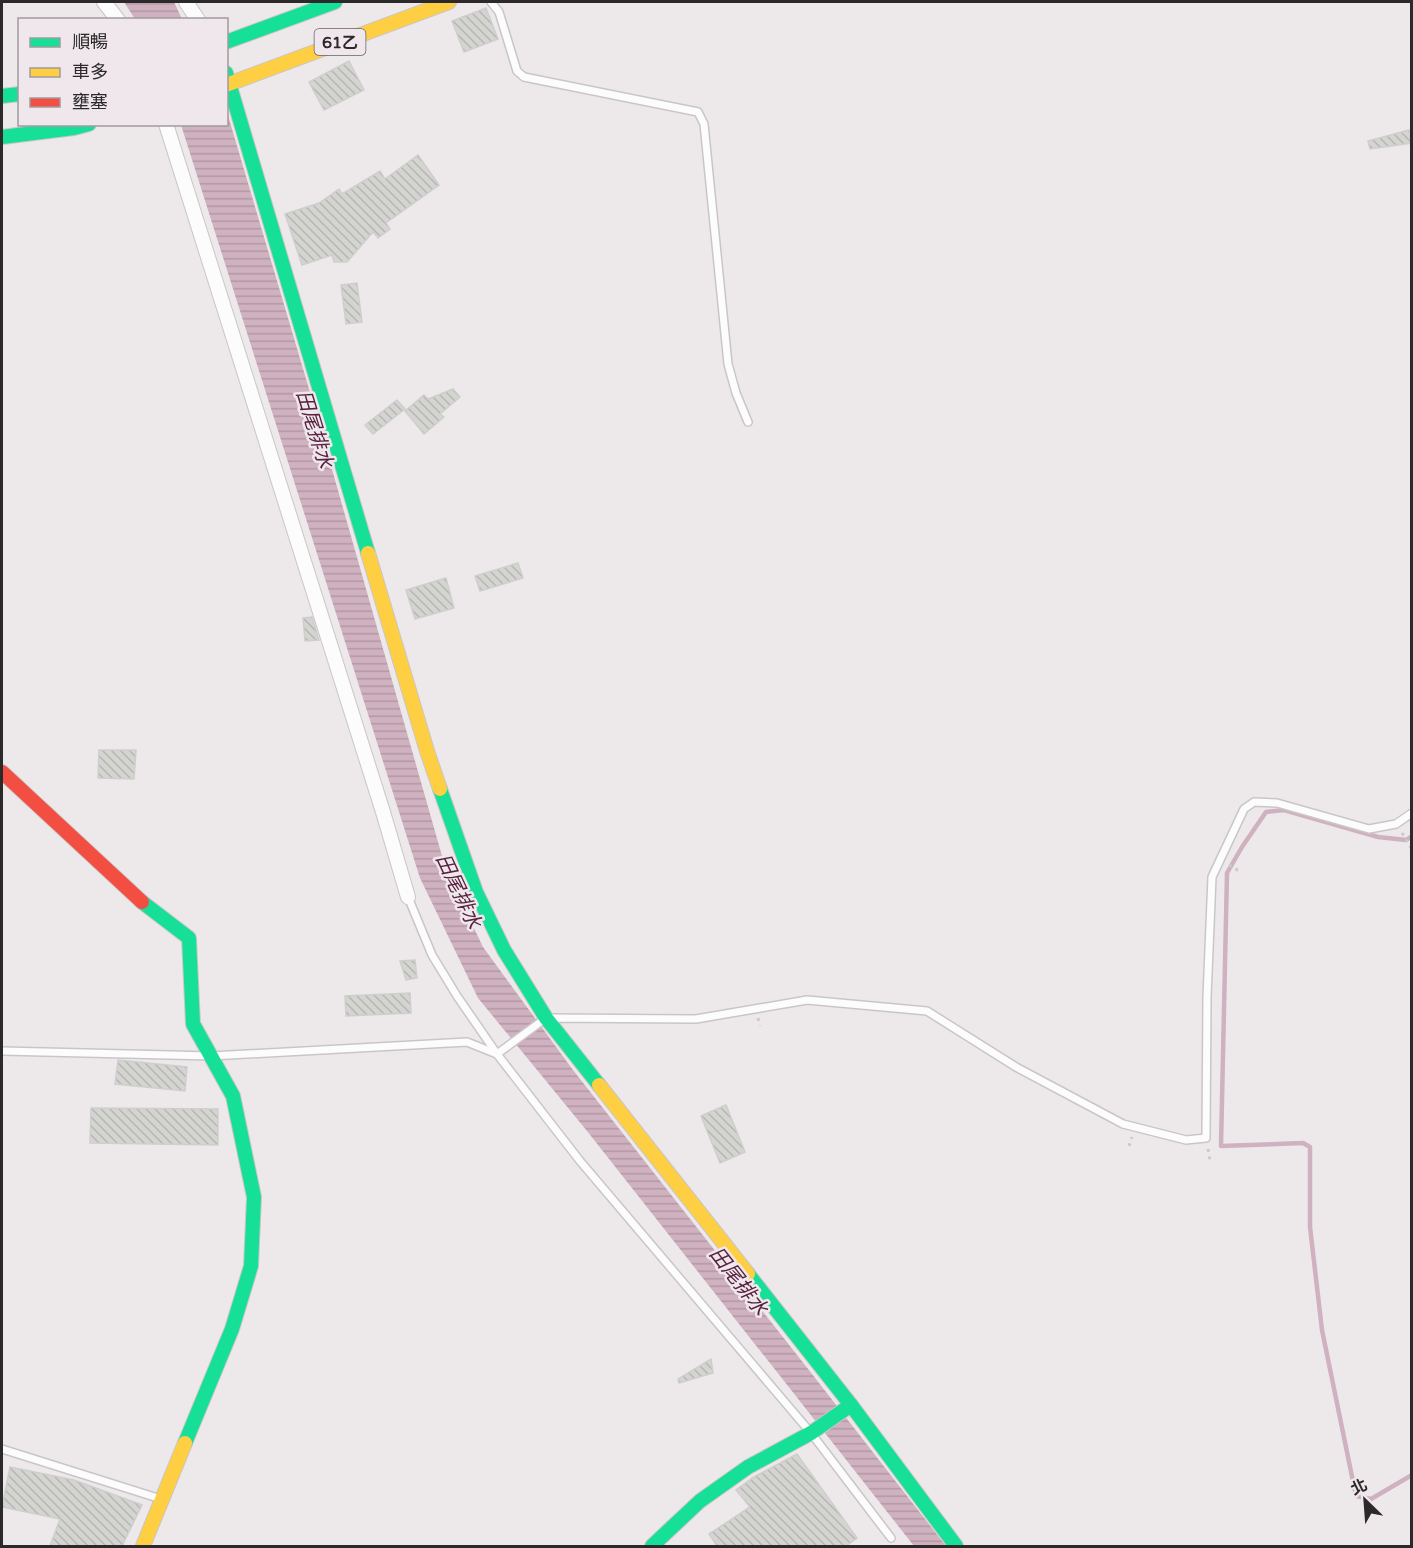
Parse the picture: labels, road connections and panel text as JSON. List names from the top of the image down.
{
  "streets": {
    "street": ["61乙"]
  },
  "water": ["田尾排水"],
  "legend": ["順暢", "車多", "壅塞"],
  "north": "top left"
}
